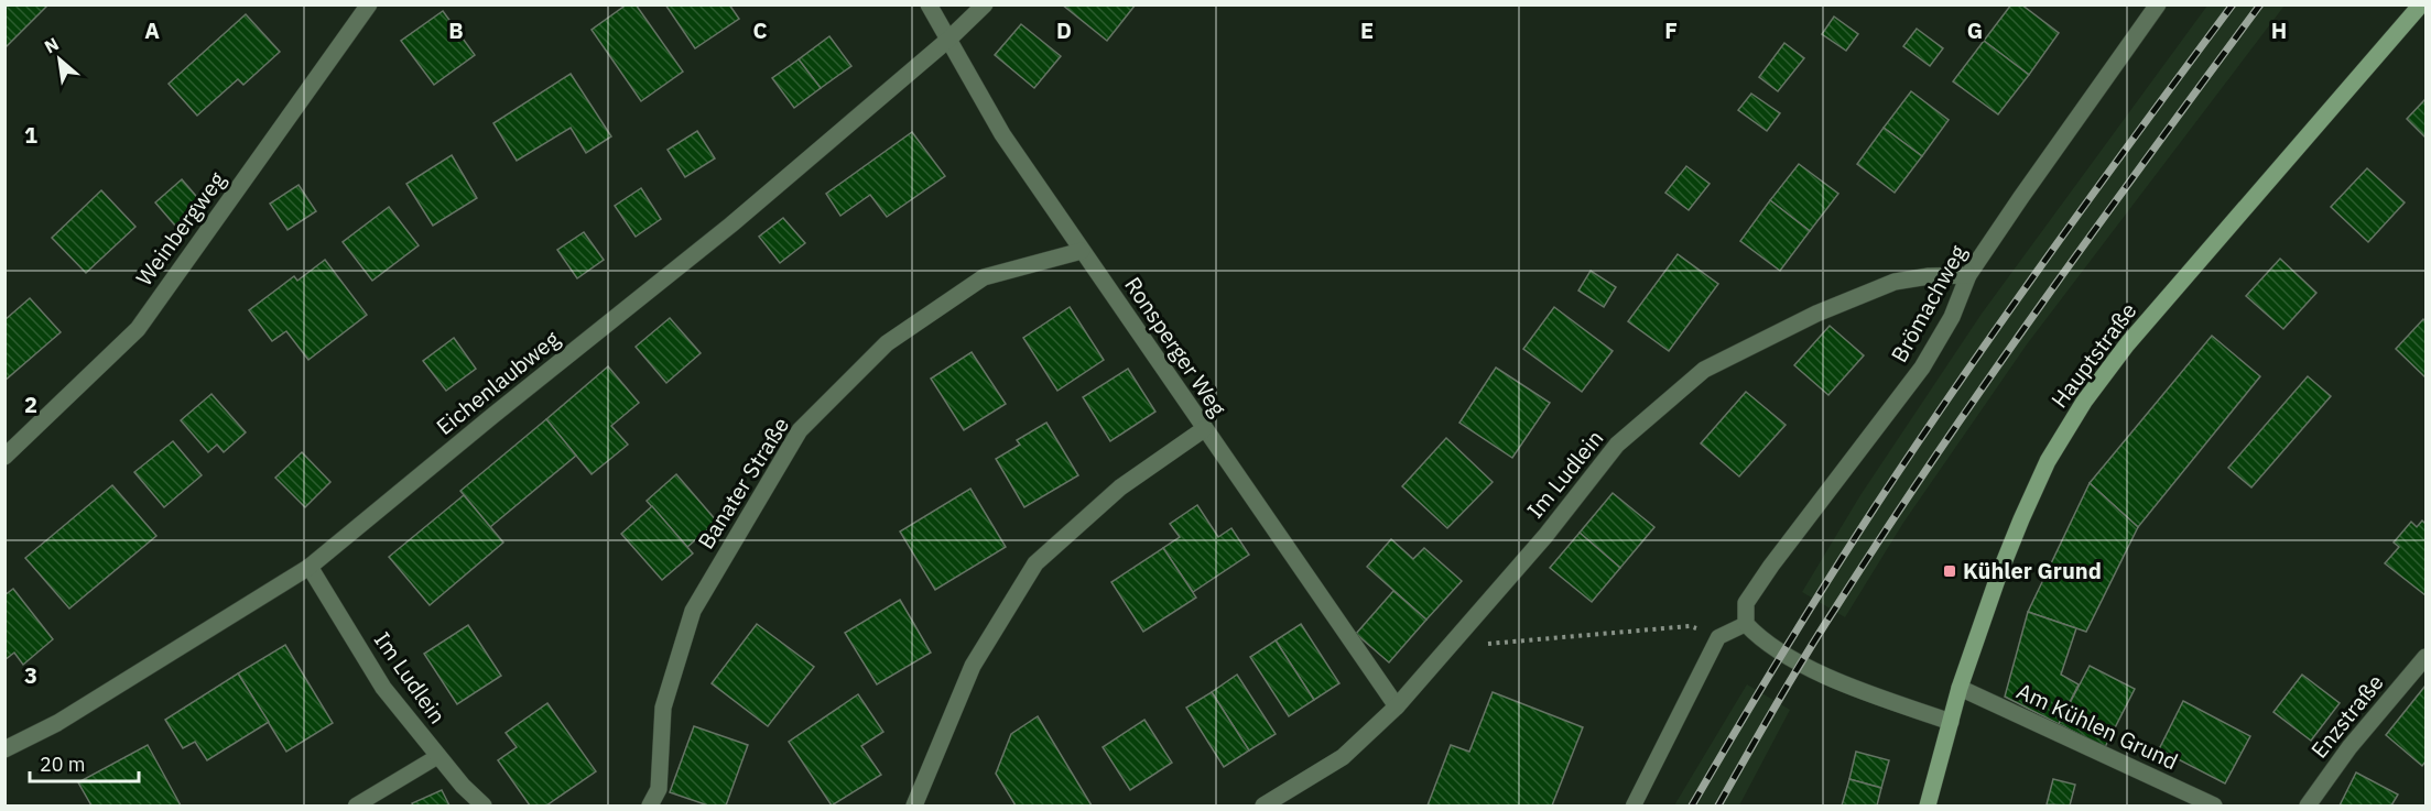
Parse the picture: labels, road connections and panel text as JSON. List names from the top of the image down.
{
  "streets": {
    "street": [
      "Weinbergweg",
      "Brömachweg",
      "Ronsperger Weg",
      "Hauptstraße",
      "Eichenlaubweg",
      "Im Ludlein",
      "Banater Straße",
      "Enzstraße",
      "Am Kühlen Grund"
    ]
  },
  "crossings": [
    ["Brömachweg", "Im Ludlein"],
    ["Ronsperger Weg", "Eichenlaubweg"],
    ["Ronsperger Weg", "Im Ludlein"],
    ["Ronsperger Weg", "Banater Straße"],
    ["Hauptstraße", "Am Kühlen Grund"],
    ["Eichenlaubweg", "Im Ludlein"]
  ],
  "places": {
    "transit": ["Kühler Grund"]
  },
  "scale_bar": "20 m",
  "north": "top left",
  "grid": {
    "columns": [
      "A",
      "B",
      "C",
      "D",
      "E",
      "F",
      "G",
      "H"
    ],
    "rows": ["1", "2", "3"]
  }
}
